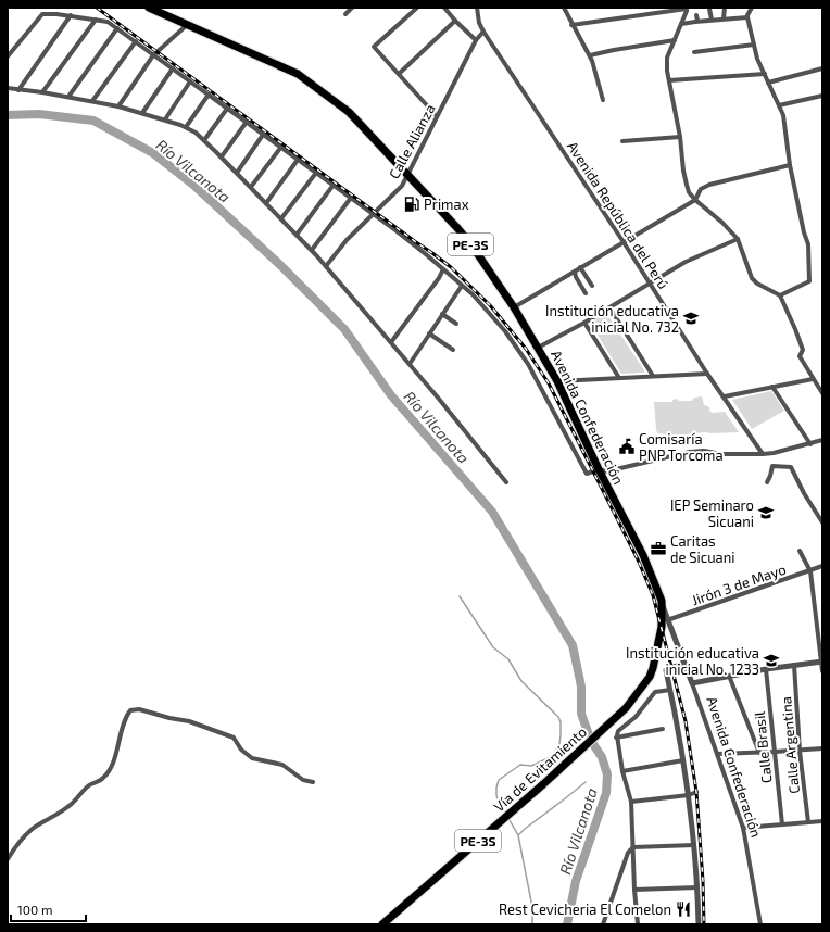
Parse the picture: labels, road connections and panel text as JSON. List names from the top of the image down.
{
  "streets": {
    "highway": ["PE-3S", "Avenida Confederación", "Vía de Evitamiento"],
    "street": [
      "Calle Alianza",
      "Avenida República del Perú",
      "Jirón 3 de Mayo",
      "Calle Argentina",
      "Calle Brasil"
    ]
  },
  "crossings": [
    ["Calle Alianza", "Avenida República del Perú"],
    ["Calle Alianza", "Avenida Confederación"],
    ["Avenida Confederación", "Jirón 3 de Mayo"],
    ["Avenida Confederación", "Vía de Evitamiento"],
    ["Jirón 3 de Mayo", "Vía de Evitamiento"]
  ],
  "water": ["Río Vilcanota"],
  "places": {
    "fuel station": ["Primax"],
    "school or university": ["Institución educativa inicial No. 732", "IEP Seminaro Sicuani", "Institución educativa inicial No. 1233"],
    "public building": ["Comisaría PNP Torcoma"],
    "office": ["Caritas de Sicuani"],
    "restaurant": ["Rest Cevicheria El Comelon"]
  },
  "scale_bar": "100 m"
}
